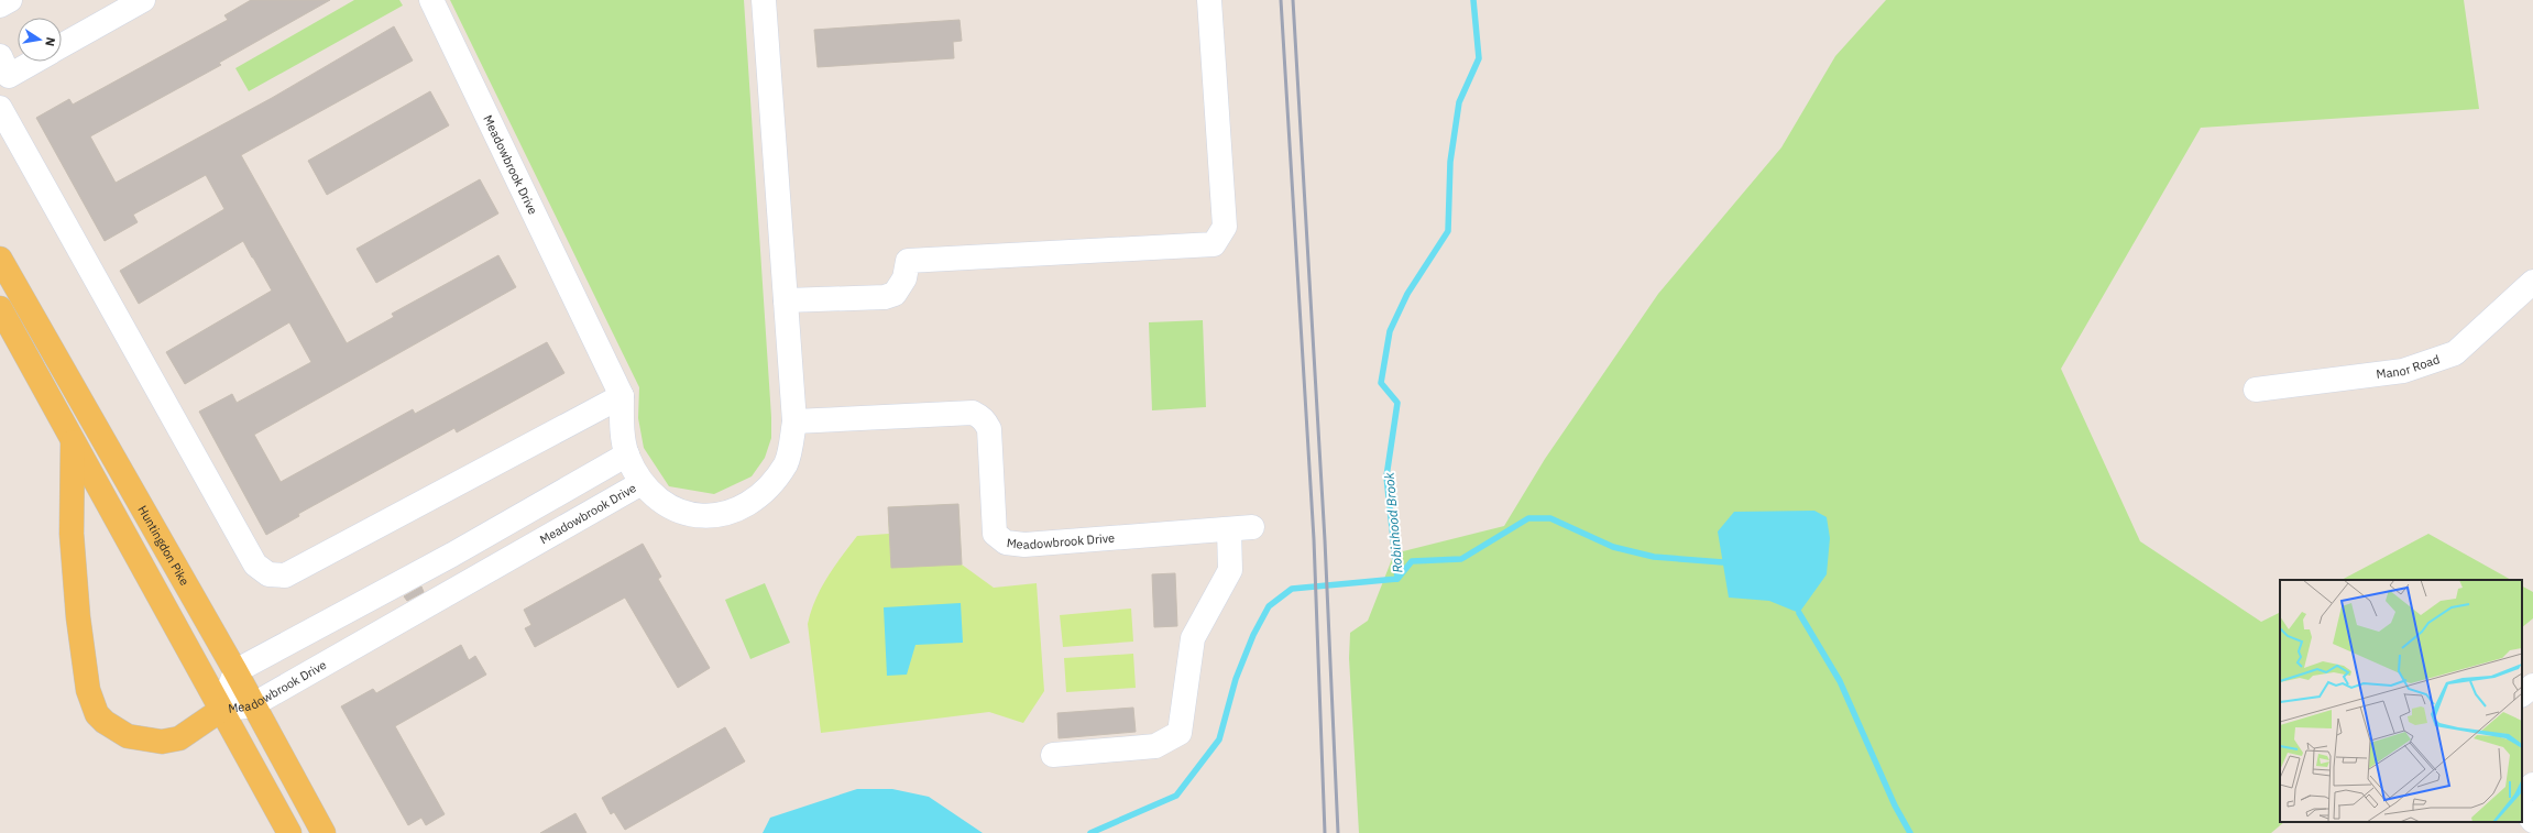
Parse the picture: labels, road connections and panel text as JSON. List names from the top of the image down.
{
  "streets": {
    "main road": ["Huntingdon Pike"],
    "street": ["Meadowbrook Drive", "Manor Road"]
  },
  "crossings": [
    ["Meadowbrook Drive", "Huntingdon Pike"]
  ],
  "water": ["Robinhood Brook"],
  "north": "right"
}
